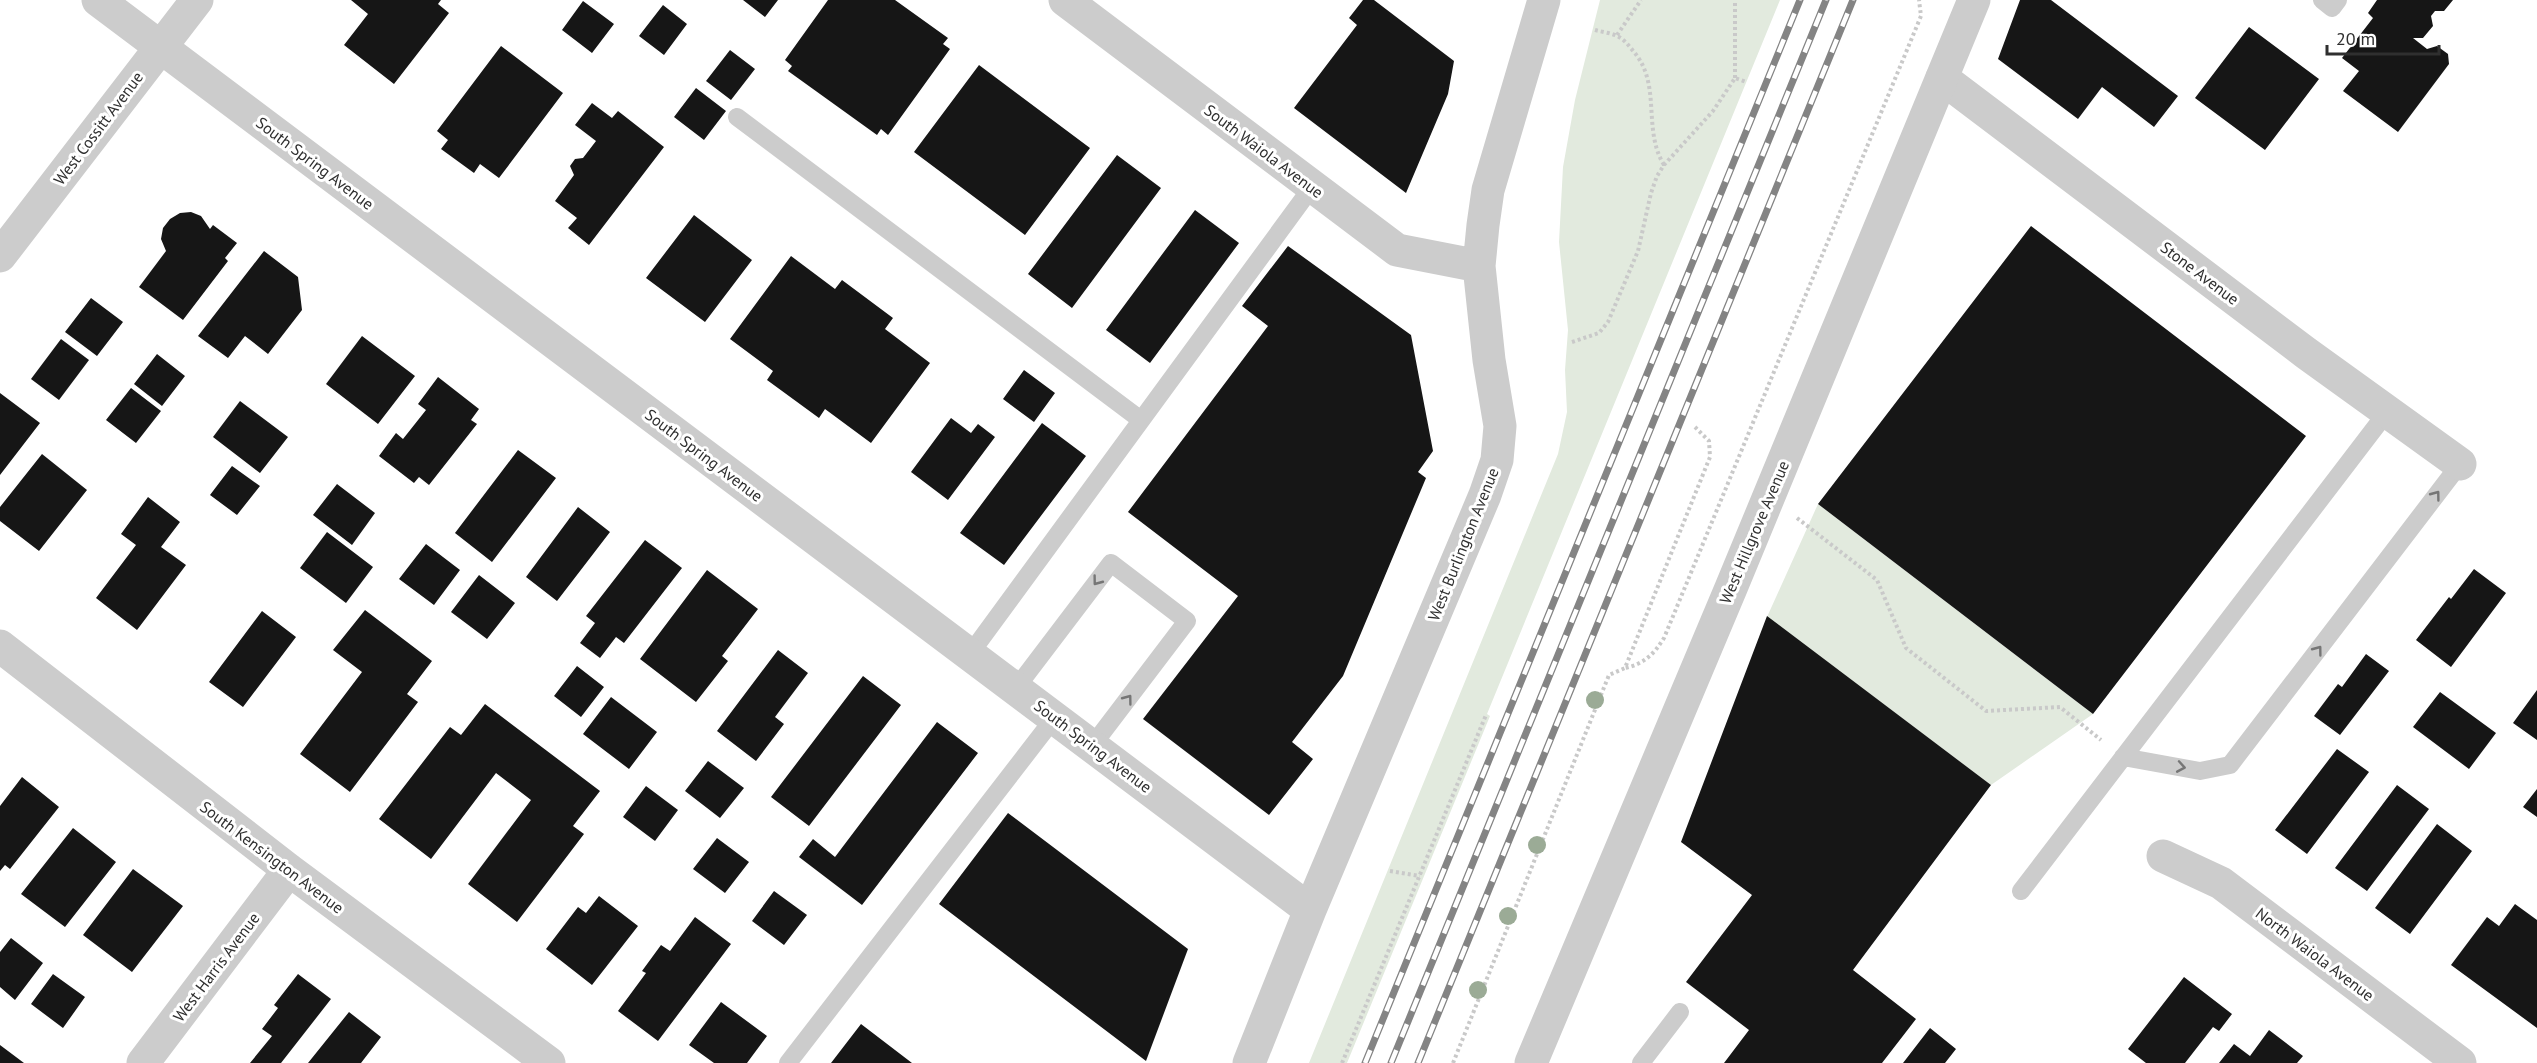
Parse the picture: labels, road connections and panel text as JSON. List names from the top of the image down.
{
  "streets": {
    "street": [
      "West Cossitt Avenue",
      "South Waiola Avenue",
      "South Spring Avenue",
      "Stone Avenue",
      "West Hillgrove Avenue",
      "West Burlington Avenue",
      "South Kensington Avenue",
      "North Waiola Avenue",
      "West Harris Avenue"
    ]
  },
  "crossings": [
    ["West Cossitt Avenue", "South Spring Avenue"],
    ["South Waiola Avenue", "West Burlington Avenue"],
    ["South Spring Avenue", "West Burlington Avenue"],
    ["Stone Avenue", "West Hillgrove Avenue"],
    ["South Kensington Avenue", "West Harris Avenue"]
  ],
  "scale_bar": "20 m"
}
